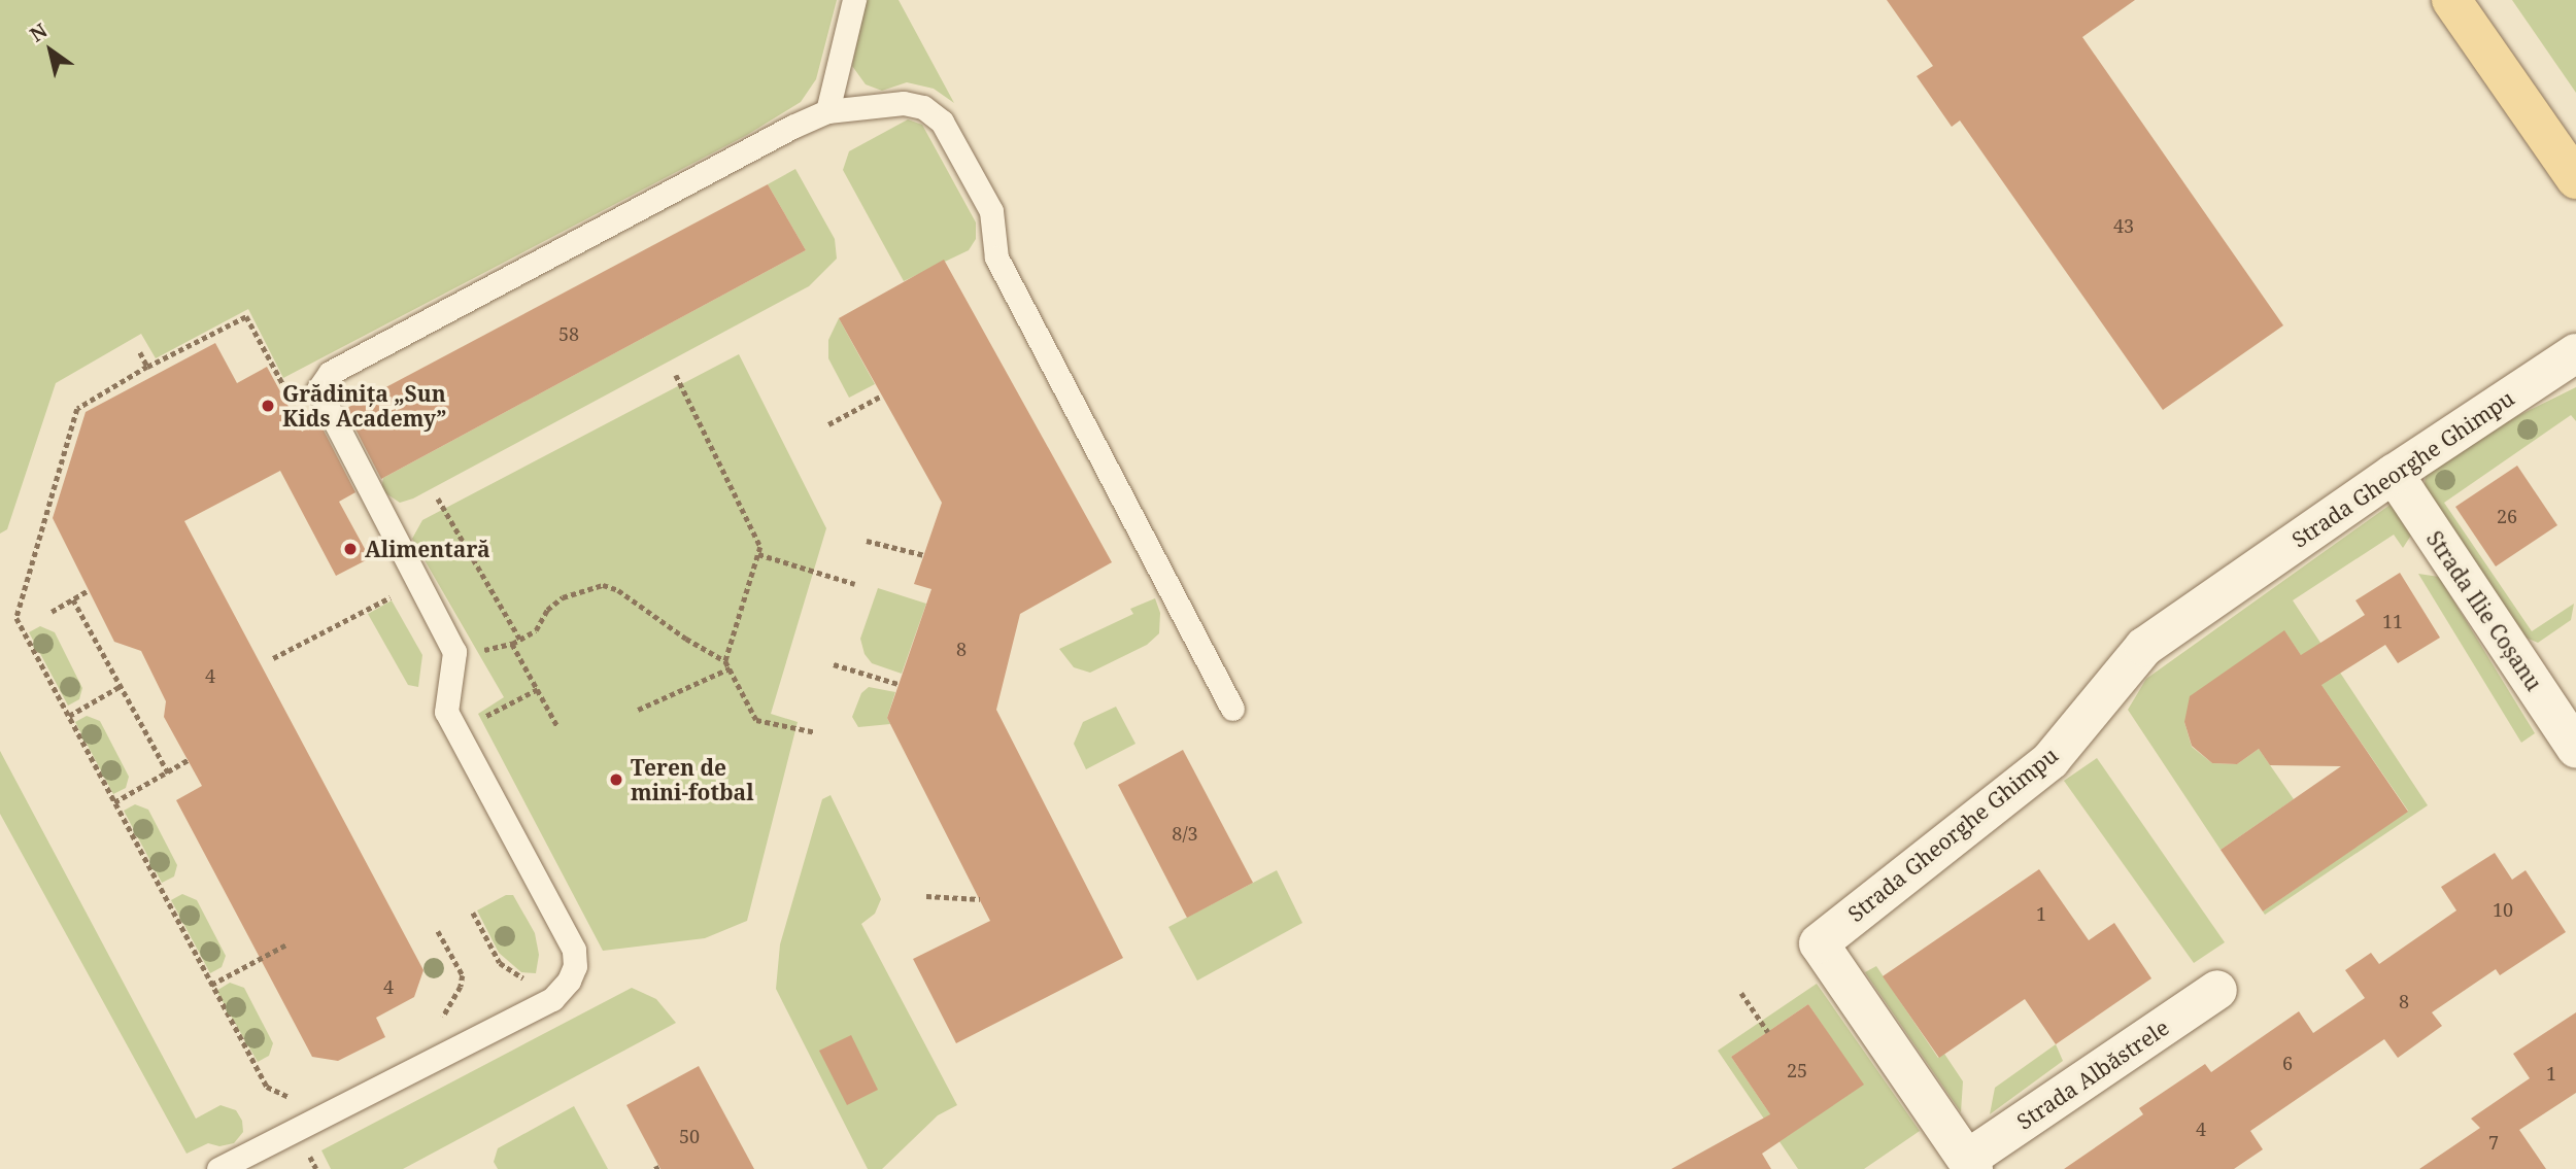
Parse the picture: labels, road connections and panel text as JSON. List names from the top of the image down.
{
  "streets": {
    "street": ["Strada Gheorghe Ghimpu", "Strada Ilie Coșanu", "Strada Albăstrele"]
  },
  "crossings": [
    ["Strada Gheorghe Ghimpu", "Strada Ilie Coșanu"],
    ["Strada Gheorghe Ghimpu", "Strada Albăstrele"]
  ],
  "places": ["Grădinița „Sun Kids Academy”", "Alimentară", "Teren de mini-fotbal"],
  "house_numbers": [
    "43",
    "58",
    "26",
    "11",
    "8",
    "4",
    "8/3",
    "10",
    "1",
    "4",
    "8",
    "6",
    "25",
    "1",
    "4",
    "50",
    "7"
  ],
  "north": "top left"
}
